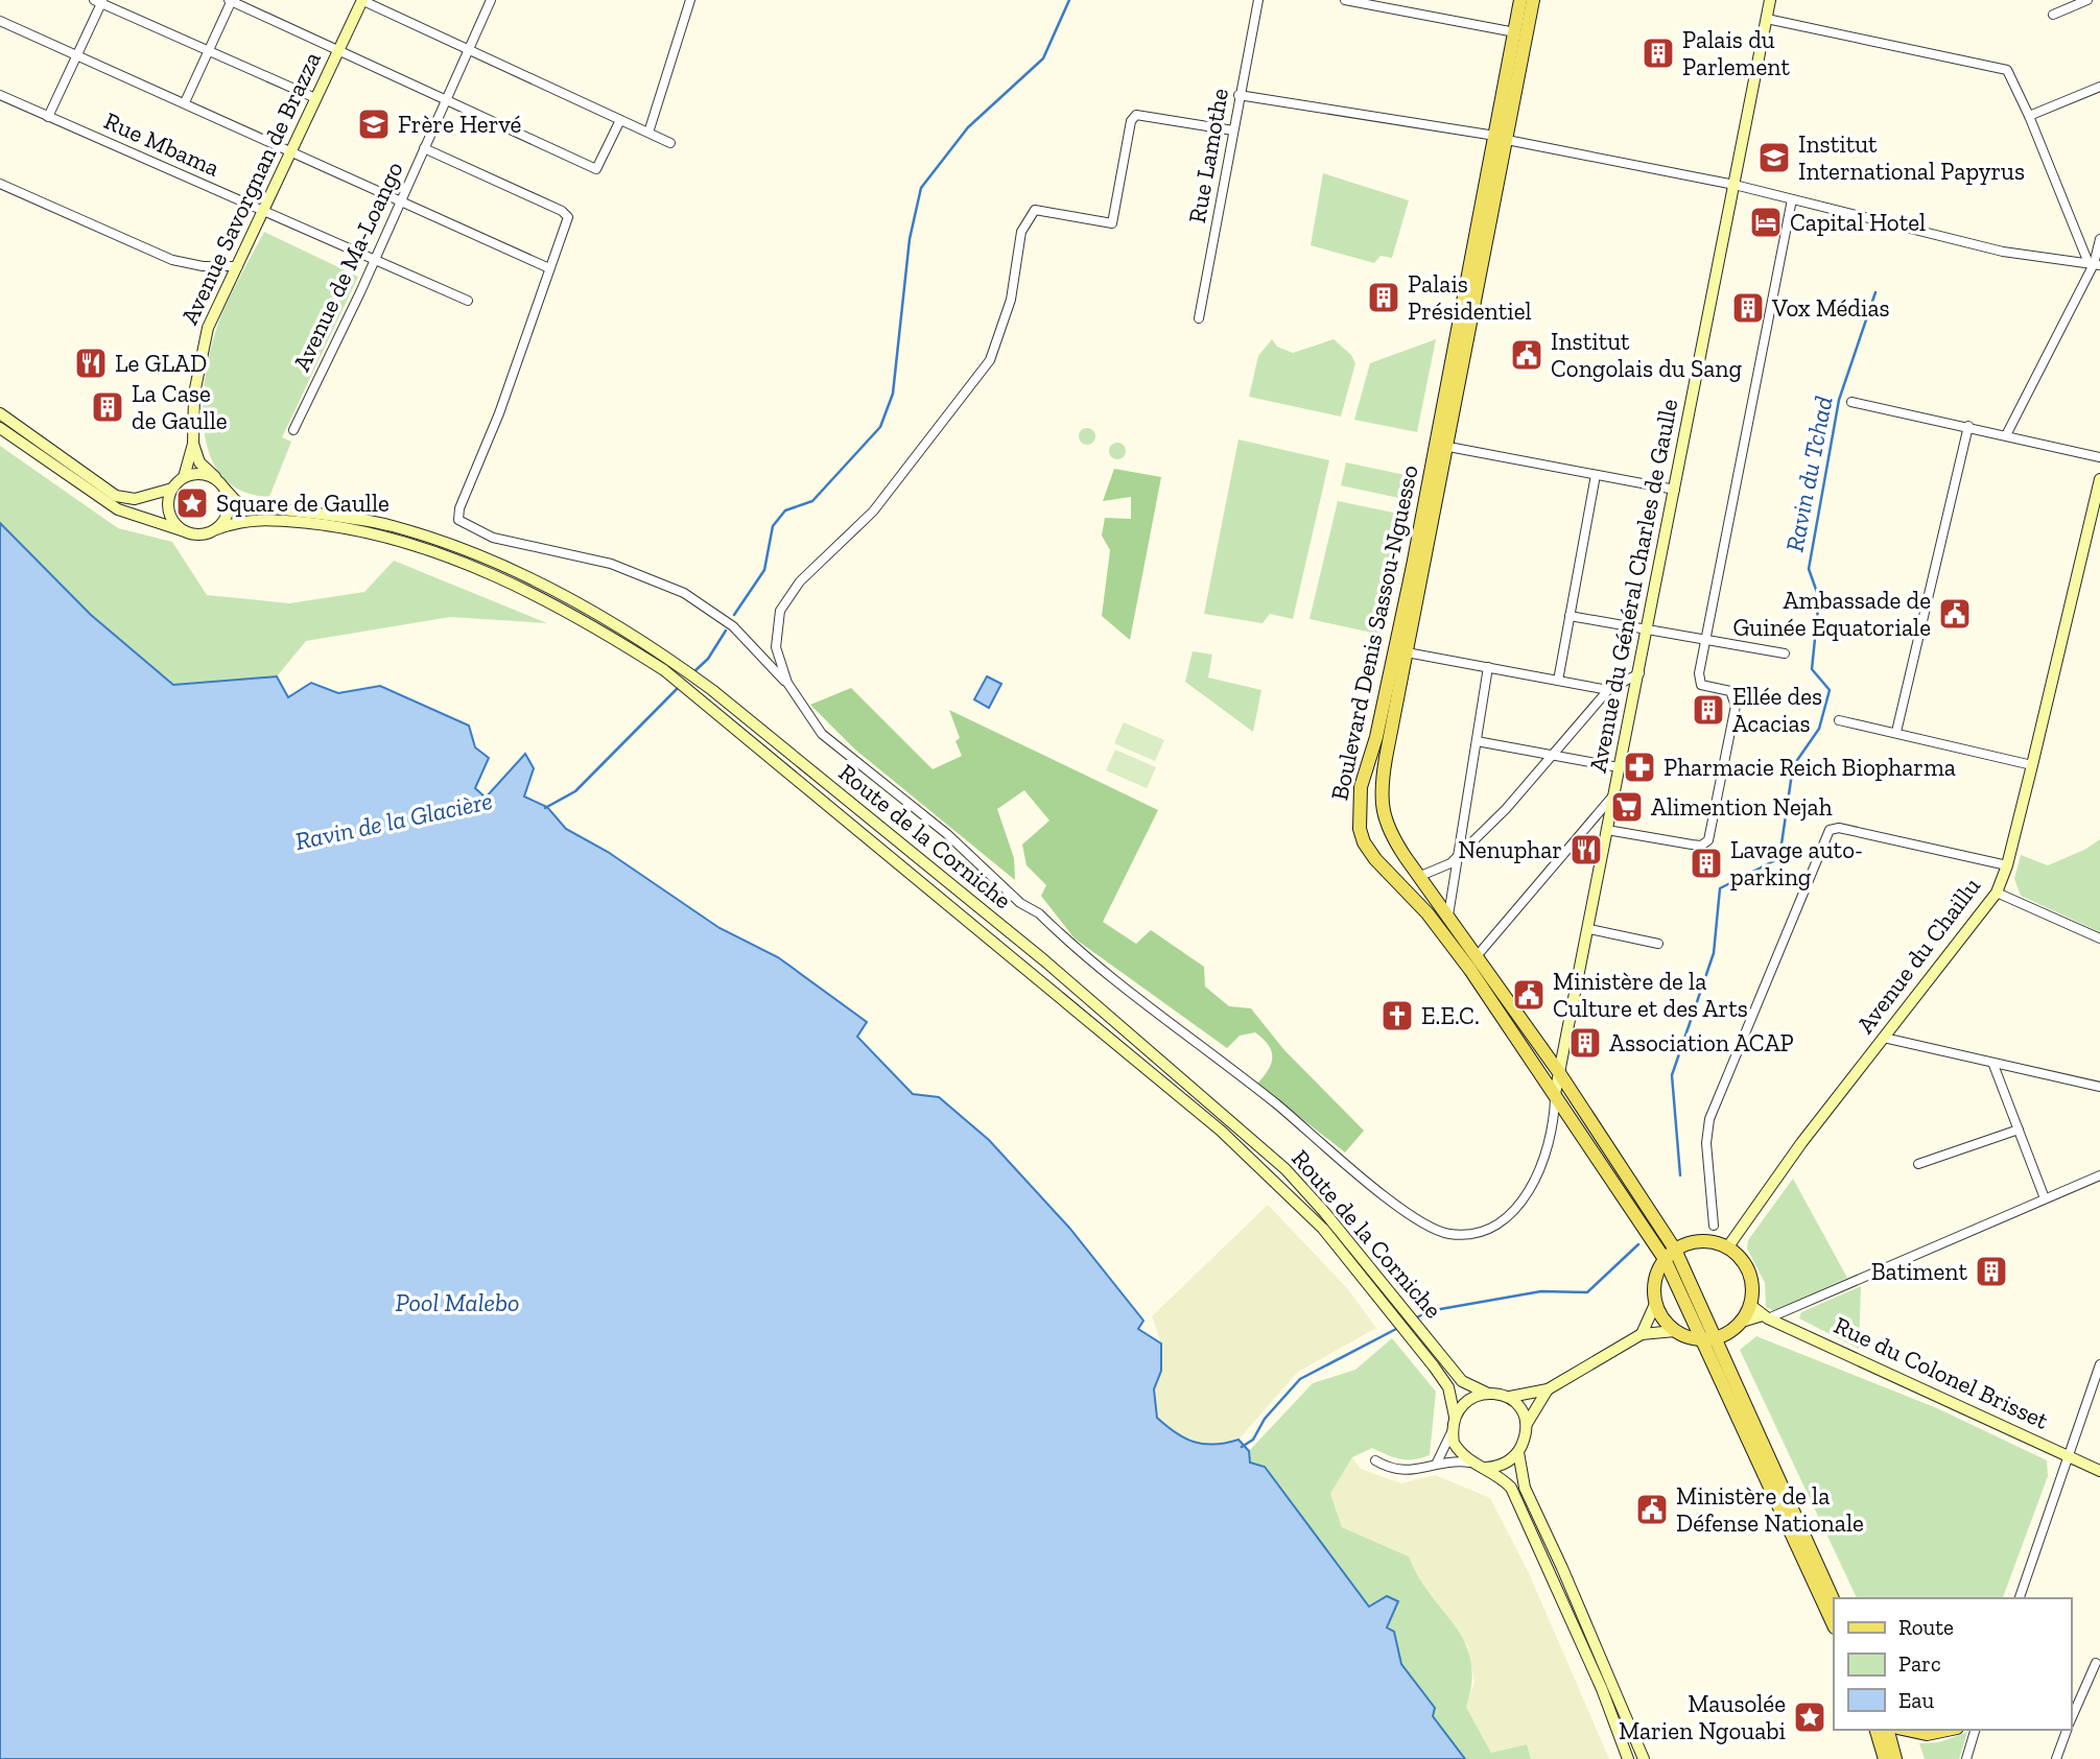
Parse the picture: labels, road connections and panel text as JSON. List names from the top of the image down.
{
  "streets": {
    "main road": [
      "Avenue Savorgnan de Brazza",
      "Avenue du Général Charles de Gaulle",
      "Boulevard Denis Sassou-Nguesso",
      "Route de la Corniche",
      "Avenue du Chaillu",
      "Rue du Colonel Brisset"
    ],
    "street": ["Rue Mbama", "Rue Lamothe", "Avenue de Ma-Loango"]
  },
  "crossings": [
    ["Rue Mbama", "Avenue Savorgnan de Brazza"],
    ["Rue Mbama", "Avenue de Ma-Loango"],
    ["Avenue Savorgnan de Brazza", "Route de la Corniche"],
    ["Avenue du Général Charles de Gaulle", "Boulevard Denis Sassou-Nguesso"]
  ],
  "water": ["Ravin du Tchad", "Ravin de la Glacière", "Pool Malebo"],
  "places": {
    "building": [
      "Palais du Parlement",
      "Palais Présidentiel",
      "Vox Médias",
      "La Case de Gaulle",
      "Ellée des Acacias",
      "Lavage auto- parking",
      "Association ACAP",
      "Batiment"
    ],
    "school or university": ["Frère Hervé", "Institut International Papyrus"],
    "hotel": ["Capital Hotel"],
    "public building": [
      "Institut Congolais du Sang",
      "Ambassade de Guinée Equatoriale",
      "Ministère de la Culture et des Arts",
      "Ministère de la Défense Nationale"
    ],
    "restaurant": ["Le GLAD", "Nenuphar"],
    "place": ["Square de Gaulle", "Mausolée Marien Ngouabi"],
    "pharmacy": ["Pharmacie Reich Biopharma"],
    "supermarket": ["Alimention Nejah"],
    "church": ["E.E.C."]
  },
  "legend": ["Route", "Parc", "Eau"]
}
